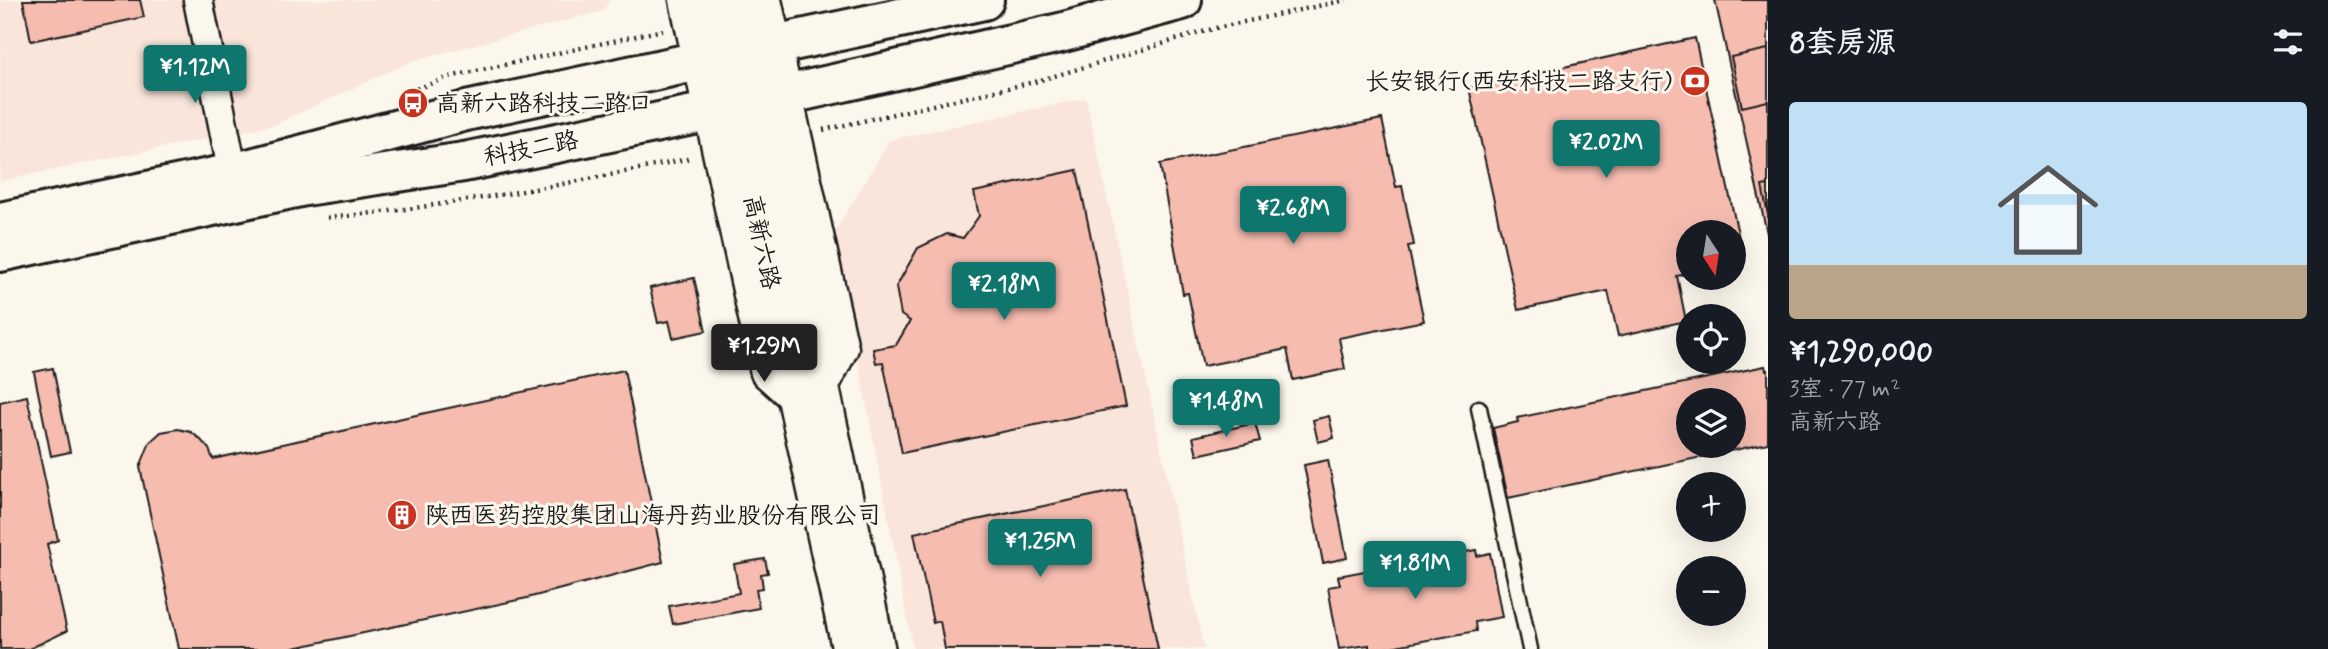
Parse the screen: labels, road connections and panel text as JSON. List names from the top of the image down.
{
  "streets": {
    "main road": ["科技二路"],
    "street": ["高新六路"]
  },
  "crossings": [
    ["科技二路", "高新六路"]
  ],
  "places": {
    "bank": ["长安银行(西安科技二路支行)"],
    "bus stop": ["高新六路科技二路口"],
    "building": ["陕西医药控股集团山海丹药业股份有限公司"]
  },
  "north": "bottom",
  "page": {
    "heading": "8套房源",
    "price": [
      "¥1.12M",
      "¥2.02M",
      "¥2.68M",
      "¥2.18M",
      "¥1.29M",
      "¥1.48M",
      "¥1.25M",
      "¥1.81M"
    ],
    "list": [
      {
        "name": "¥1,290,000",
        "note": "3室 · 77 m² · 高新六路"
      }
    ],
    "map_buttons": ["+", "−"]
  }
}
